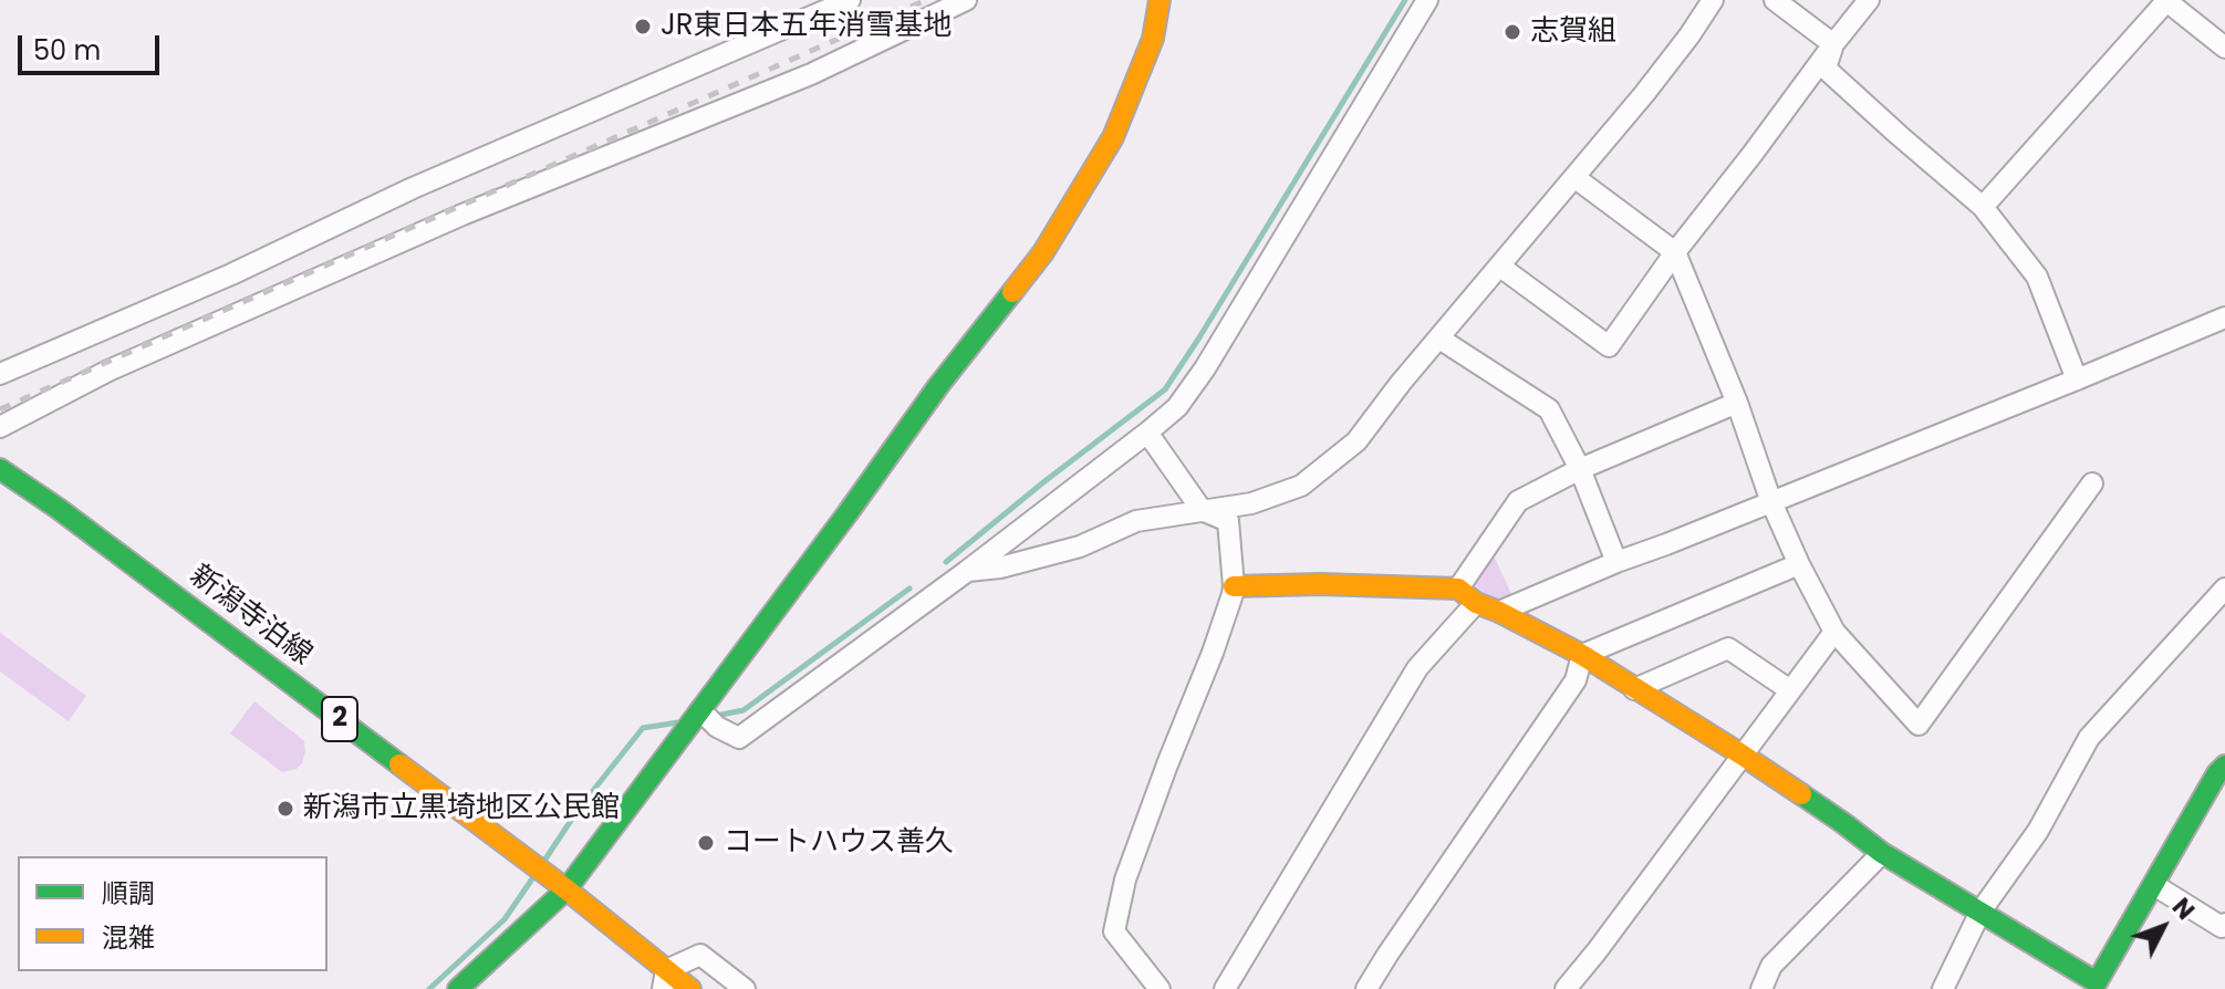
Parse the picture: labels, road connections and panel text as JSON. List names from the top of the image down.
{
  "streets": {
    "street": ["新潟寺泊線", "2"]
  },
  "places": [
    "JR東日本五年消雪基地",
    "志賀組",
    "新潟市立黒埼地区公民館",
    "コートハウス善久"
  ],
  "legend": ["順調", "混雑"],
  "scale_bar": "50 m",
  "north": "top right"
}
